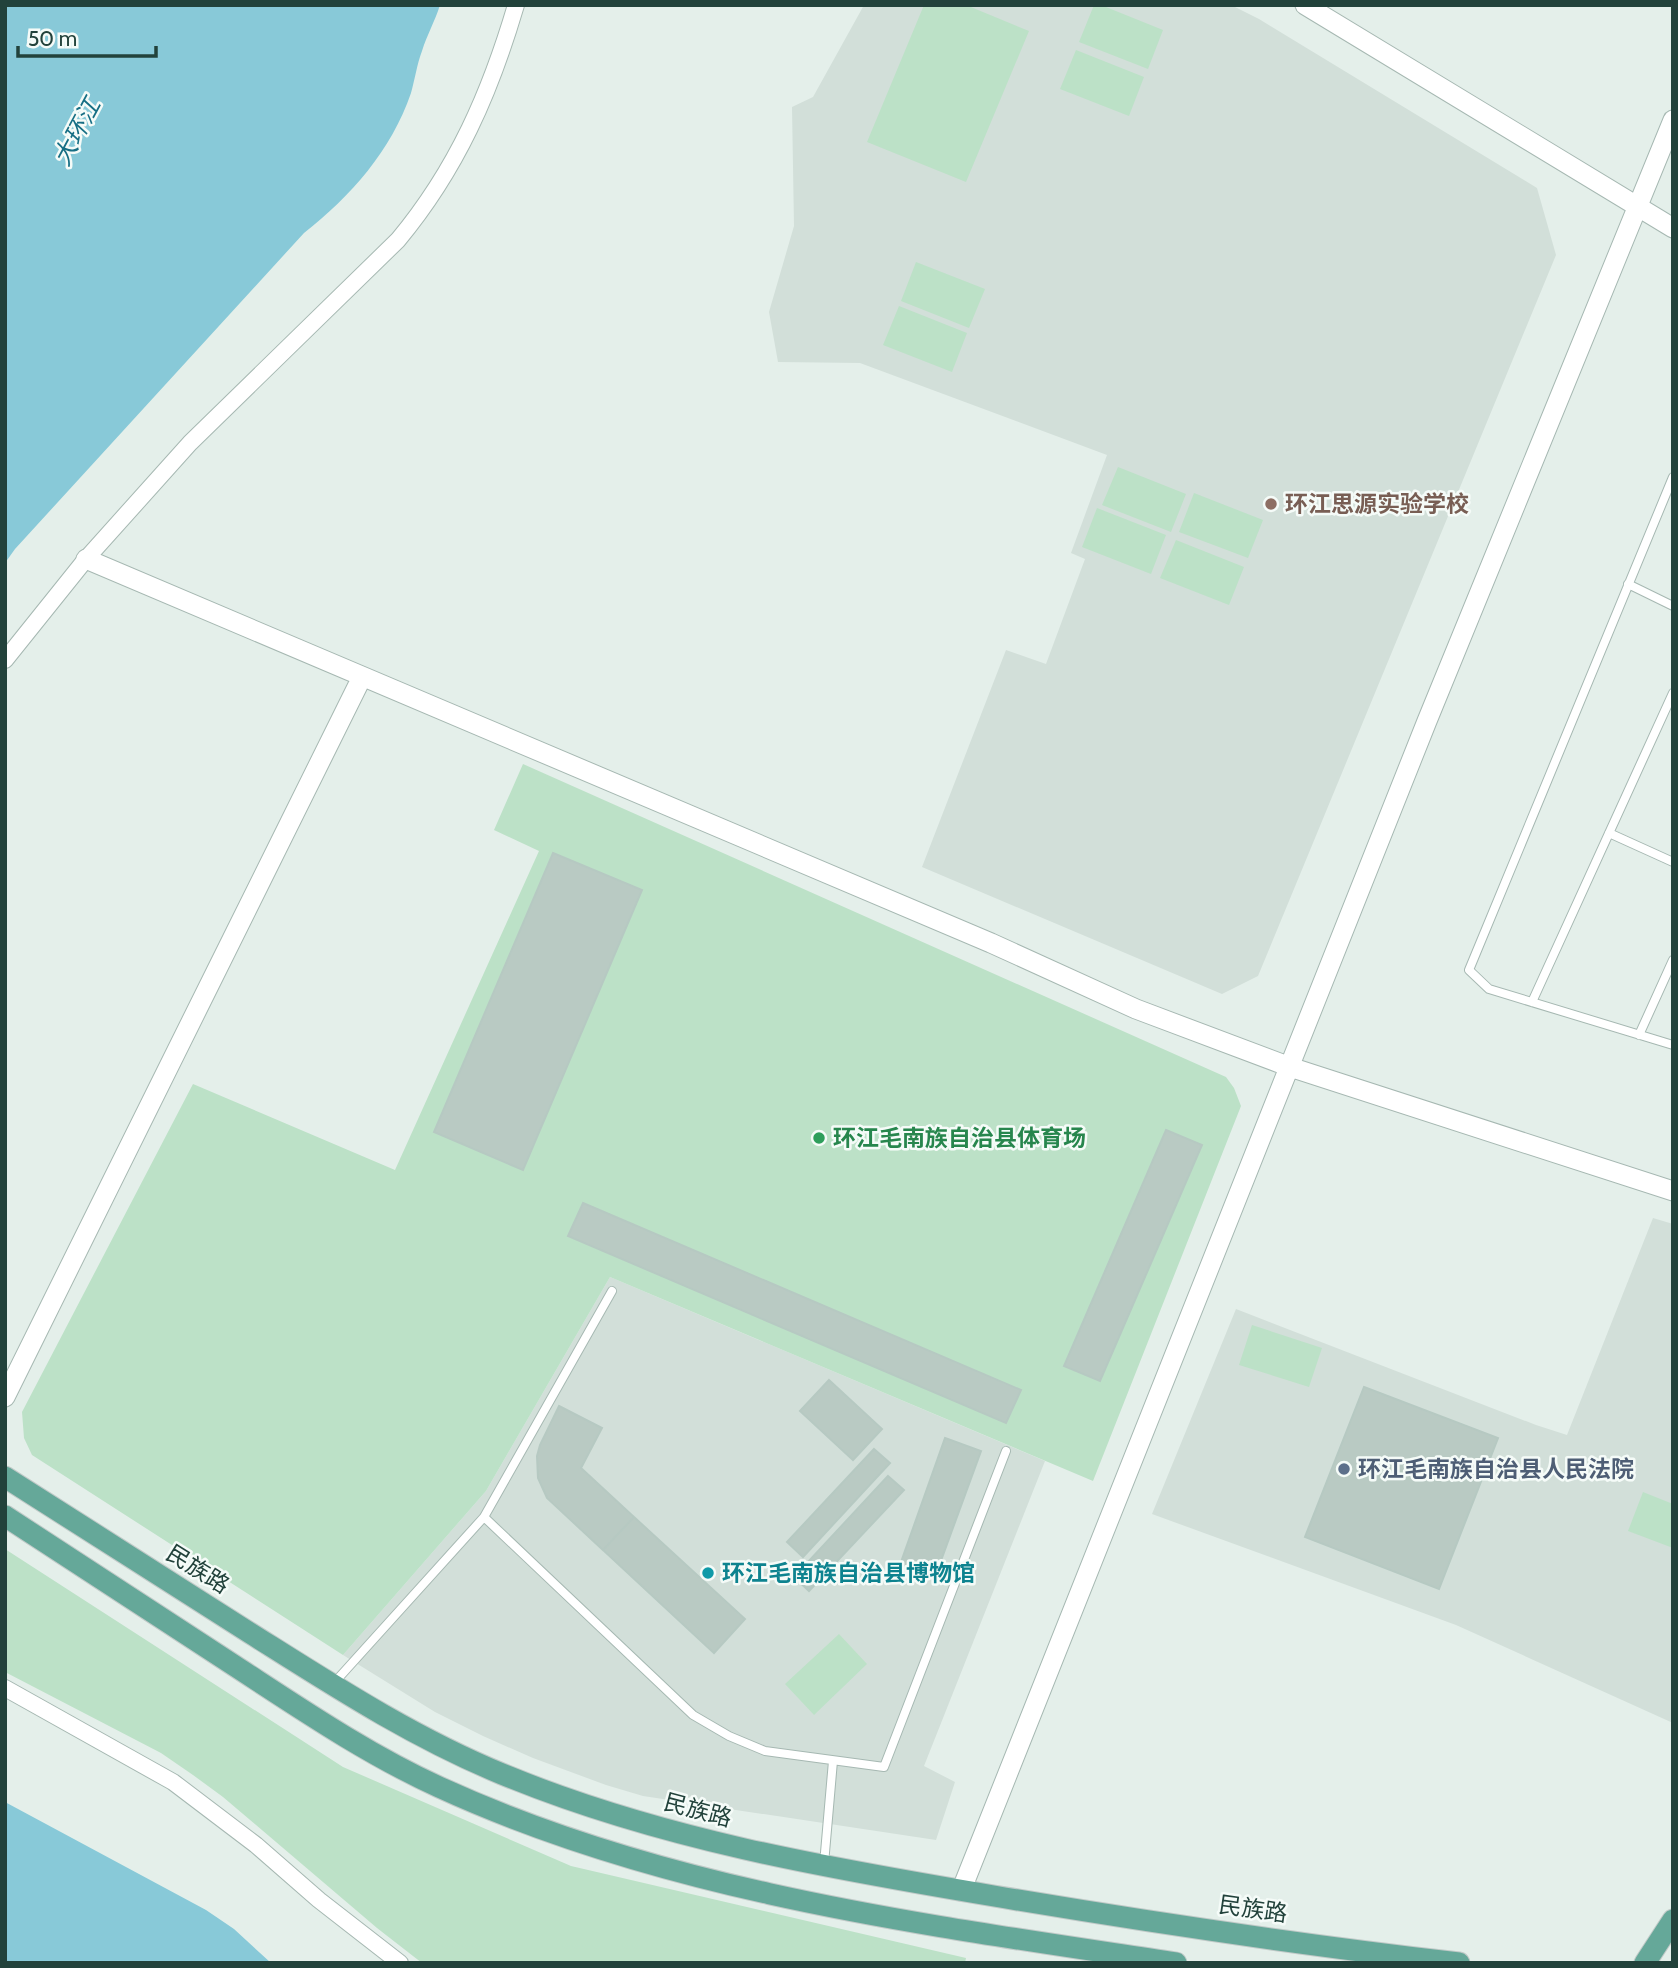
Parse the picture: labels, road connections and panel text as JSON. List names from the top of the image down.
{
  "streets": {
    "main road": ["民族路"]
  },
  "water": ["大环江"],
  "places": [
    "环江思源实验学校",
    "环江毛南族自治县体育场",
    "环江毛南族自治县人民法院",
    "环江毛南族自治县博物馆"
  ],
  "scale_bar": "50 m"
}
